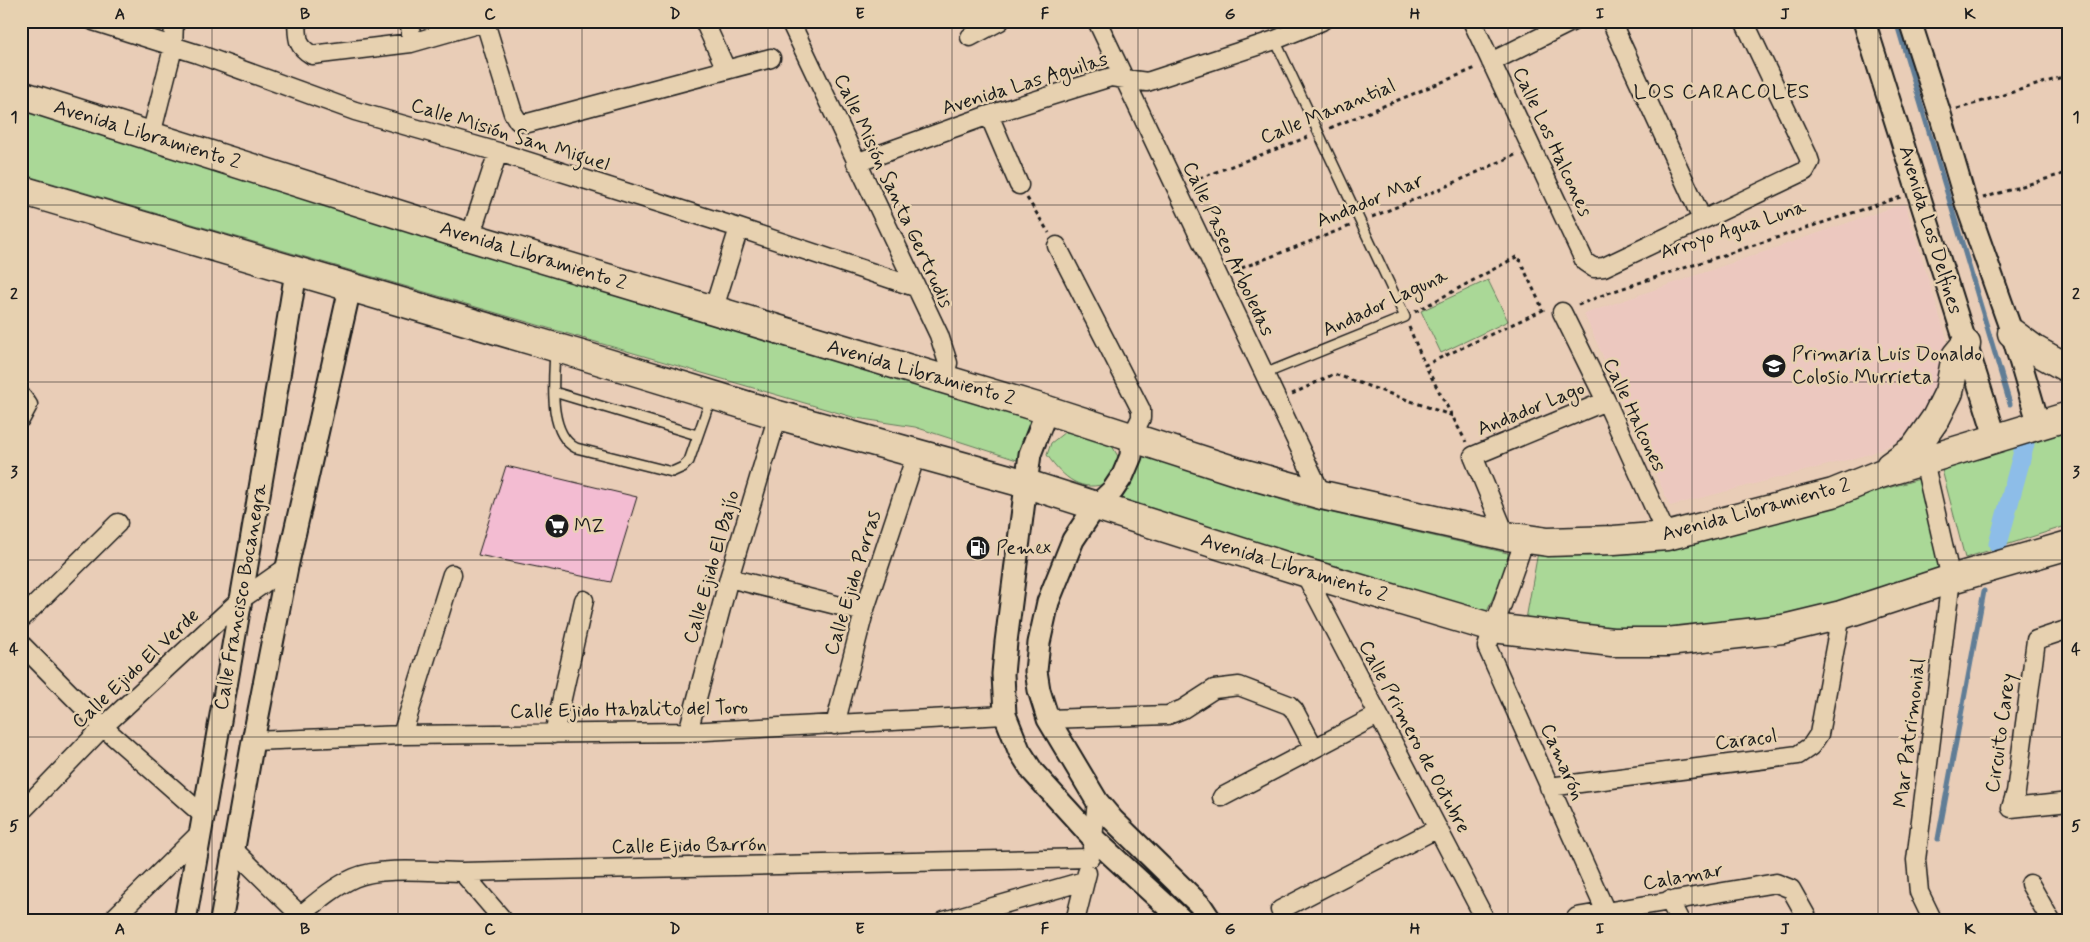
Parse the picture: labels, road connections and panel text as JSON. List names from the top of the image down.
{
  "streets": {
    "main road": ["Avenida Libramiento 2"],
    "street": [
      "Avenida Las Aguilas",
      "Calle Misión San Miguel",
      "Calle Los Halcones",
      "Calle Misión Santa Gertrudis",
      "Arroyo Agua Luna",
      "Avenida Los Delfines",
      "Calle Paseo Arboledas",
      "Andador Lago",
      "Calle Halcones",
      "Calle Ejido El Bajío",
      "Calle Ejido Porras",
      "Calle Francisco Bocanegra",
      "Calle Ejido El Verde",
      "Calle Ejido Habalito del Toro",
      "Mar Patrimonial",
      "Circuito Carey",
      "Calle Primero de Octubre",
      "Caracol",
      "Camarón",
      "Calle Ejido Barrón",
      "Calamar"
    ],
    "lane": ["Andador Laguna"],
    "path": ["Calle Manantial", "Andador Mar"]
  },
  "crossings": [
    ["Avenida Las Aguilas", "Calle Misión Santa Gertrudis"],
    ["Avenida Las Aguilas", "Calle Paseo Arboledas"],
    ["Calle Manantial", "Calle Los Halcones"],
    ["Calle Manantial", "Calle Paseo Arboledas"],
    ["Avenida Libramiento 2", "Calle Misión Santa Gertrudis"],
    ["Avenida Libramiento 2", "Avenida Los Delfines"],
    ["Avenida Libramiento 2", "Calle Paseo Arboledas"],
    ["Avenida Libramiento 2", "Calle Halcones"],
    ["Avenida Libramiento 2", "Calle Ejido El Bajío"],
    ["Avenida Libramiento 2", "Calle Ejido Porras"],
    ["Avenida Libramiento 2", "Calle Francisco Bocanegra"],
    ["Avenida Libramiento 2", "Mar Patrimonial"],
    ["Avenida Libramiento 2", "Calle Primero de Octubre"],
    ["Avenida Libramiento 2", "Caracol"],
    ["Avenida Libramiento 2", "Camarón"],
    ["Calle Misión San Miguel", "Calle Misión Santa Gertrudis"],
    ["Calle Los Halcones", "Andador Mar"],
    ["Calle Los Halcones", "Arroyo Agua Luna"],
    ["Andador Mar", "Calle Paseo Arboledas"],
    ["Arroyo Agua Luna", "Avenida Los Delfines"],
    ["Arroyo Agua Luna", "Calle Halcones"],
    ["Calle Paseo Arboledas", "Andador Laguna"],
    ["Andador Lago", "Calle Halcones"],
    ["Calle Ejido El Bajío", "Calle Ejido Habalito del Toro"],
    ["Calle Ejido Porras", "Calle Ejido Habalito del Toro"],
    ["Calle Francisco Bocanegra", "Calle Ejido El Verde"],
    ["Calle Francisco Bocanegra", "Calle Ejido Habalito del Toro"],
    ["Caracol", "Camarón"],
    ["Camarón", "Calamar"]
  ],
  "districts": ["LOS CARACOLES"],
  "places": {
    "school or university": ["Primaria Luis Donaldo Colosio Murrieta"],
    "supermarket": ["MZ"],
    "fuel station": ["Pemex"]
  },
  "grid": {
    "columns": [
      "A",
      "B",
      "C",
      "D",
      "E",
      "F",
      "G",
      "H",
      "I",
      "J",
      "K"
    ],
    "rows": [
      "1",
      "2",
      "3",
      "4",
      "5"
    ]
  }
}
